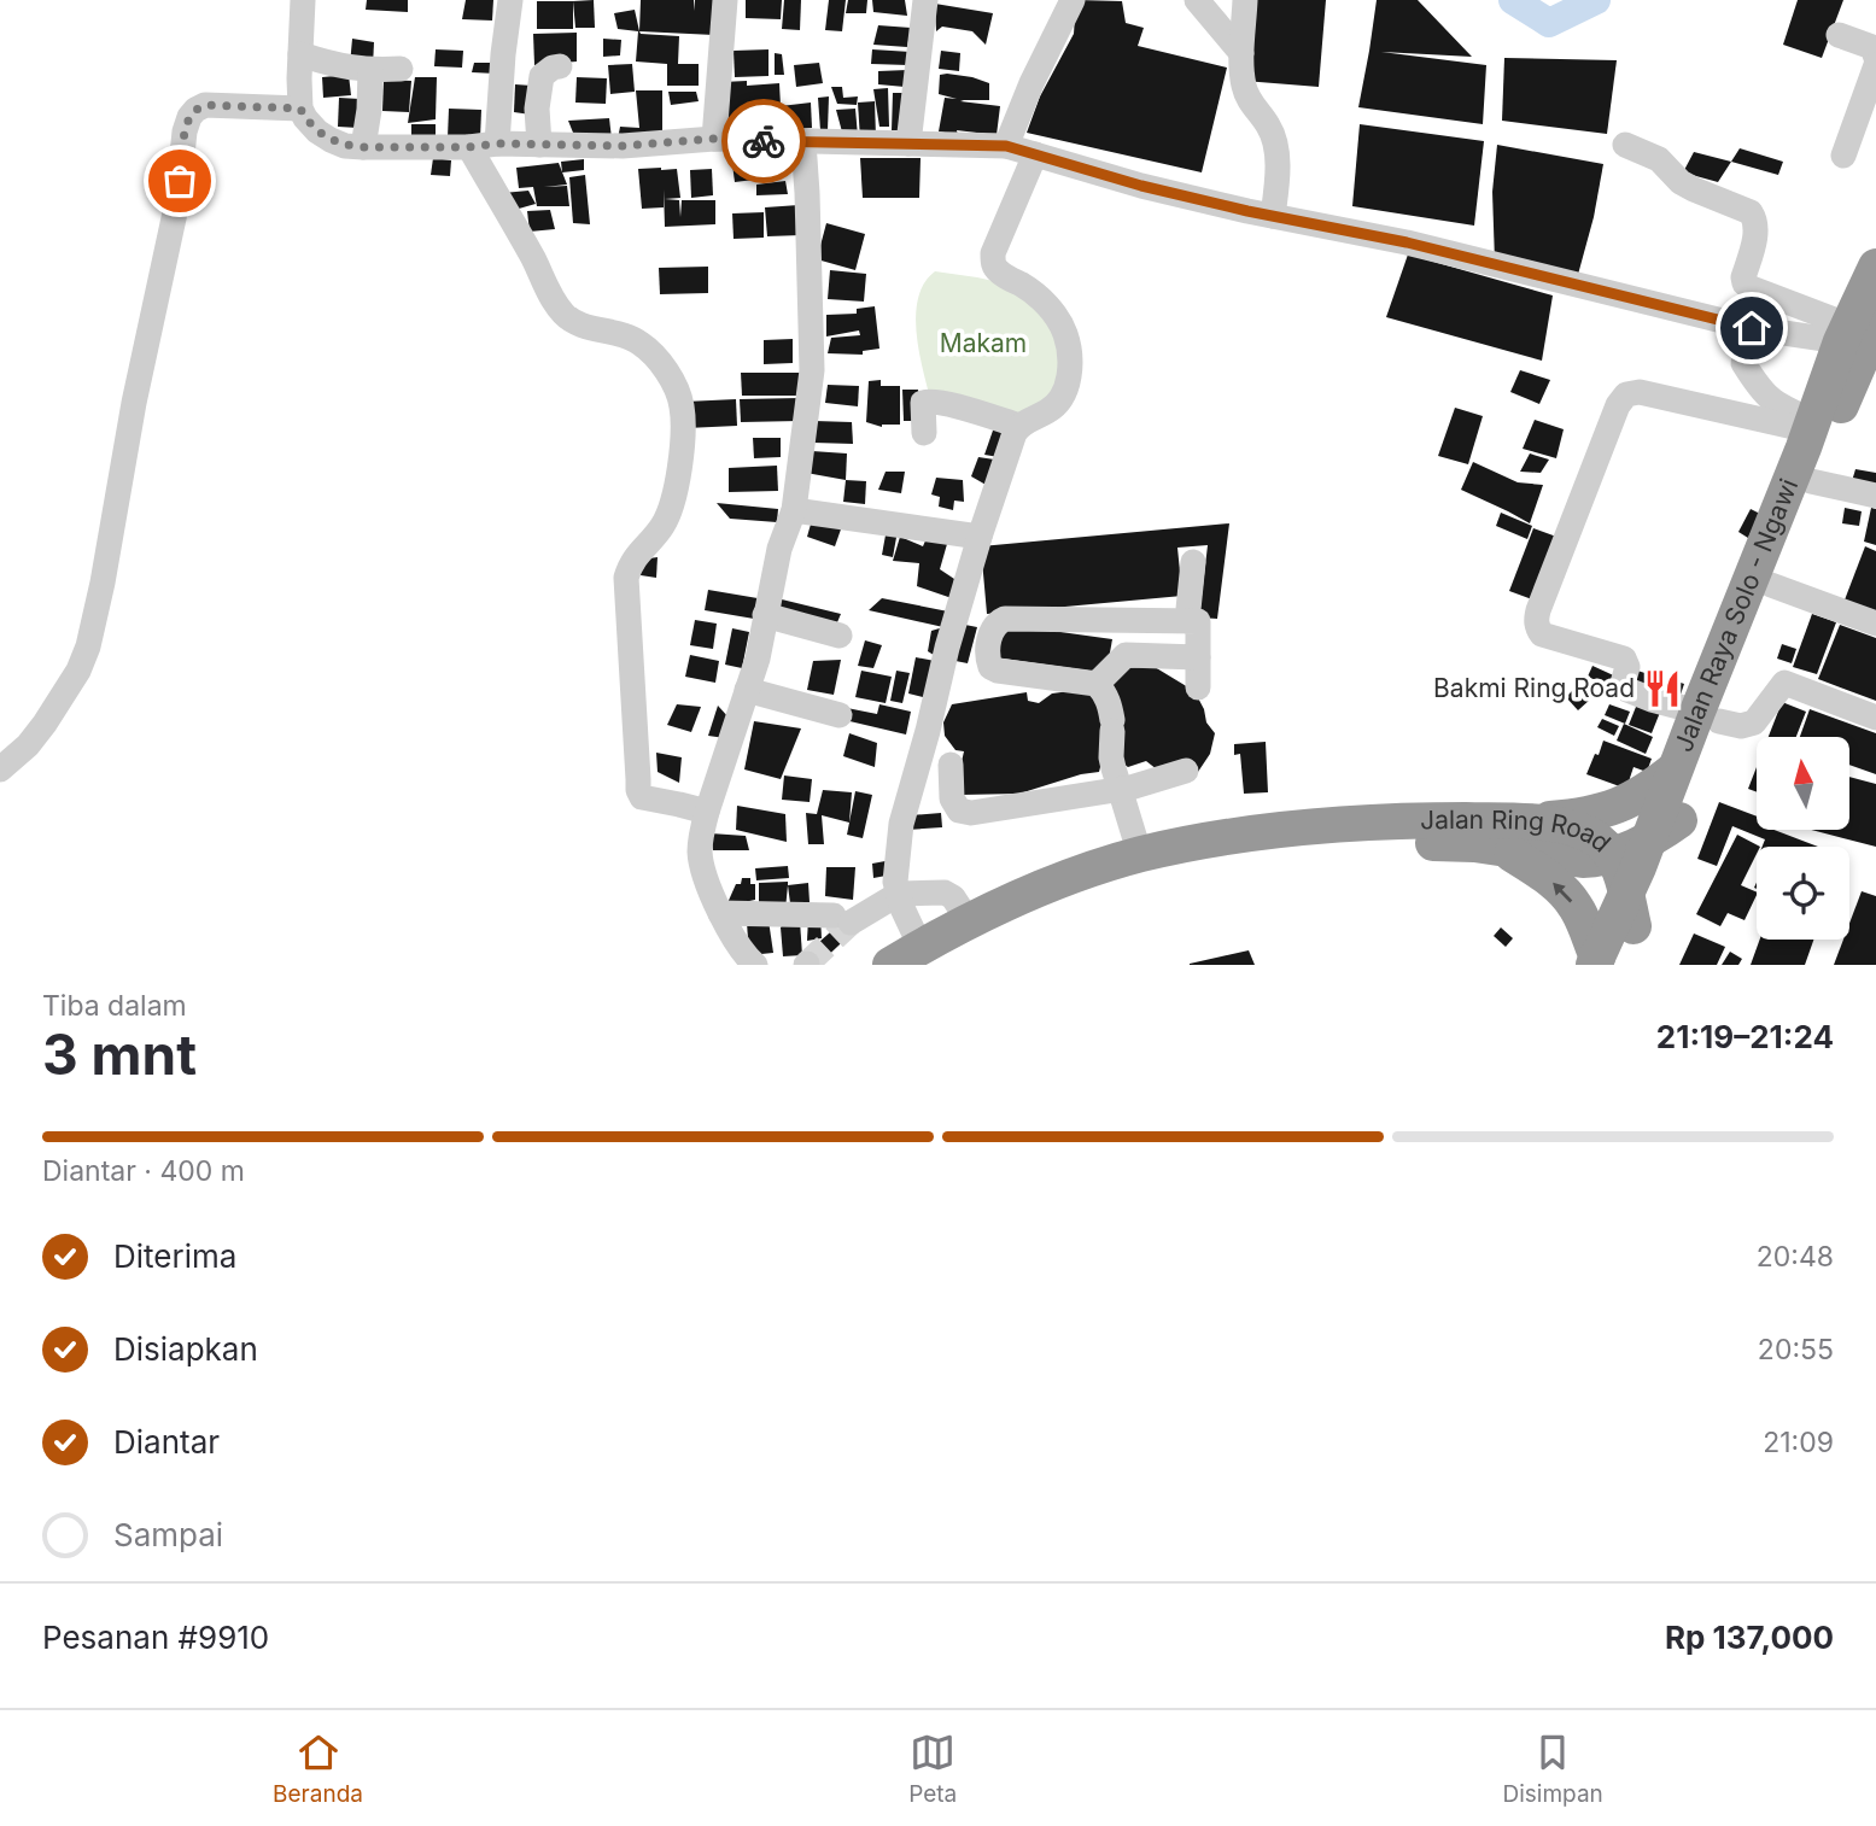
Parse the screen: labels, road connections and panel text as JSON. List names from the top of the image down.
{
  "streets": {
    "highway": ["Jalan Raya Solo - Ngawi", "Jalan Ring Road"]
  },
  "crossings": [
    ["Jalan Raya Solo - Ngawi", "Jalan Ring Road"]
  ],
  "parks": ["Makam"],
  "places": {
    "restaurant": ["Bakmi Ring Road"]
  },
  "north": "top",
  "page": {
    "heading": ["3 mnt", "Tiba dalam", "21:19–21:24"],
    "panel": ["Pesanan #9910", "Rp 137,000"],
    "bar": "Diantar · 400 m",
    "list": [
      ["Diterima", "20:48"],
      ["Disiapkan", "20:55"],
      ["Diantar", "21:09"],
      "Sampai"
    ],
    "tabs": ["Beranda", "Peta", "Disimpan"]
  }
}
